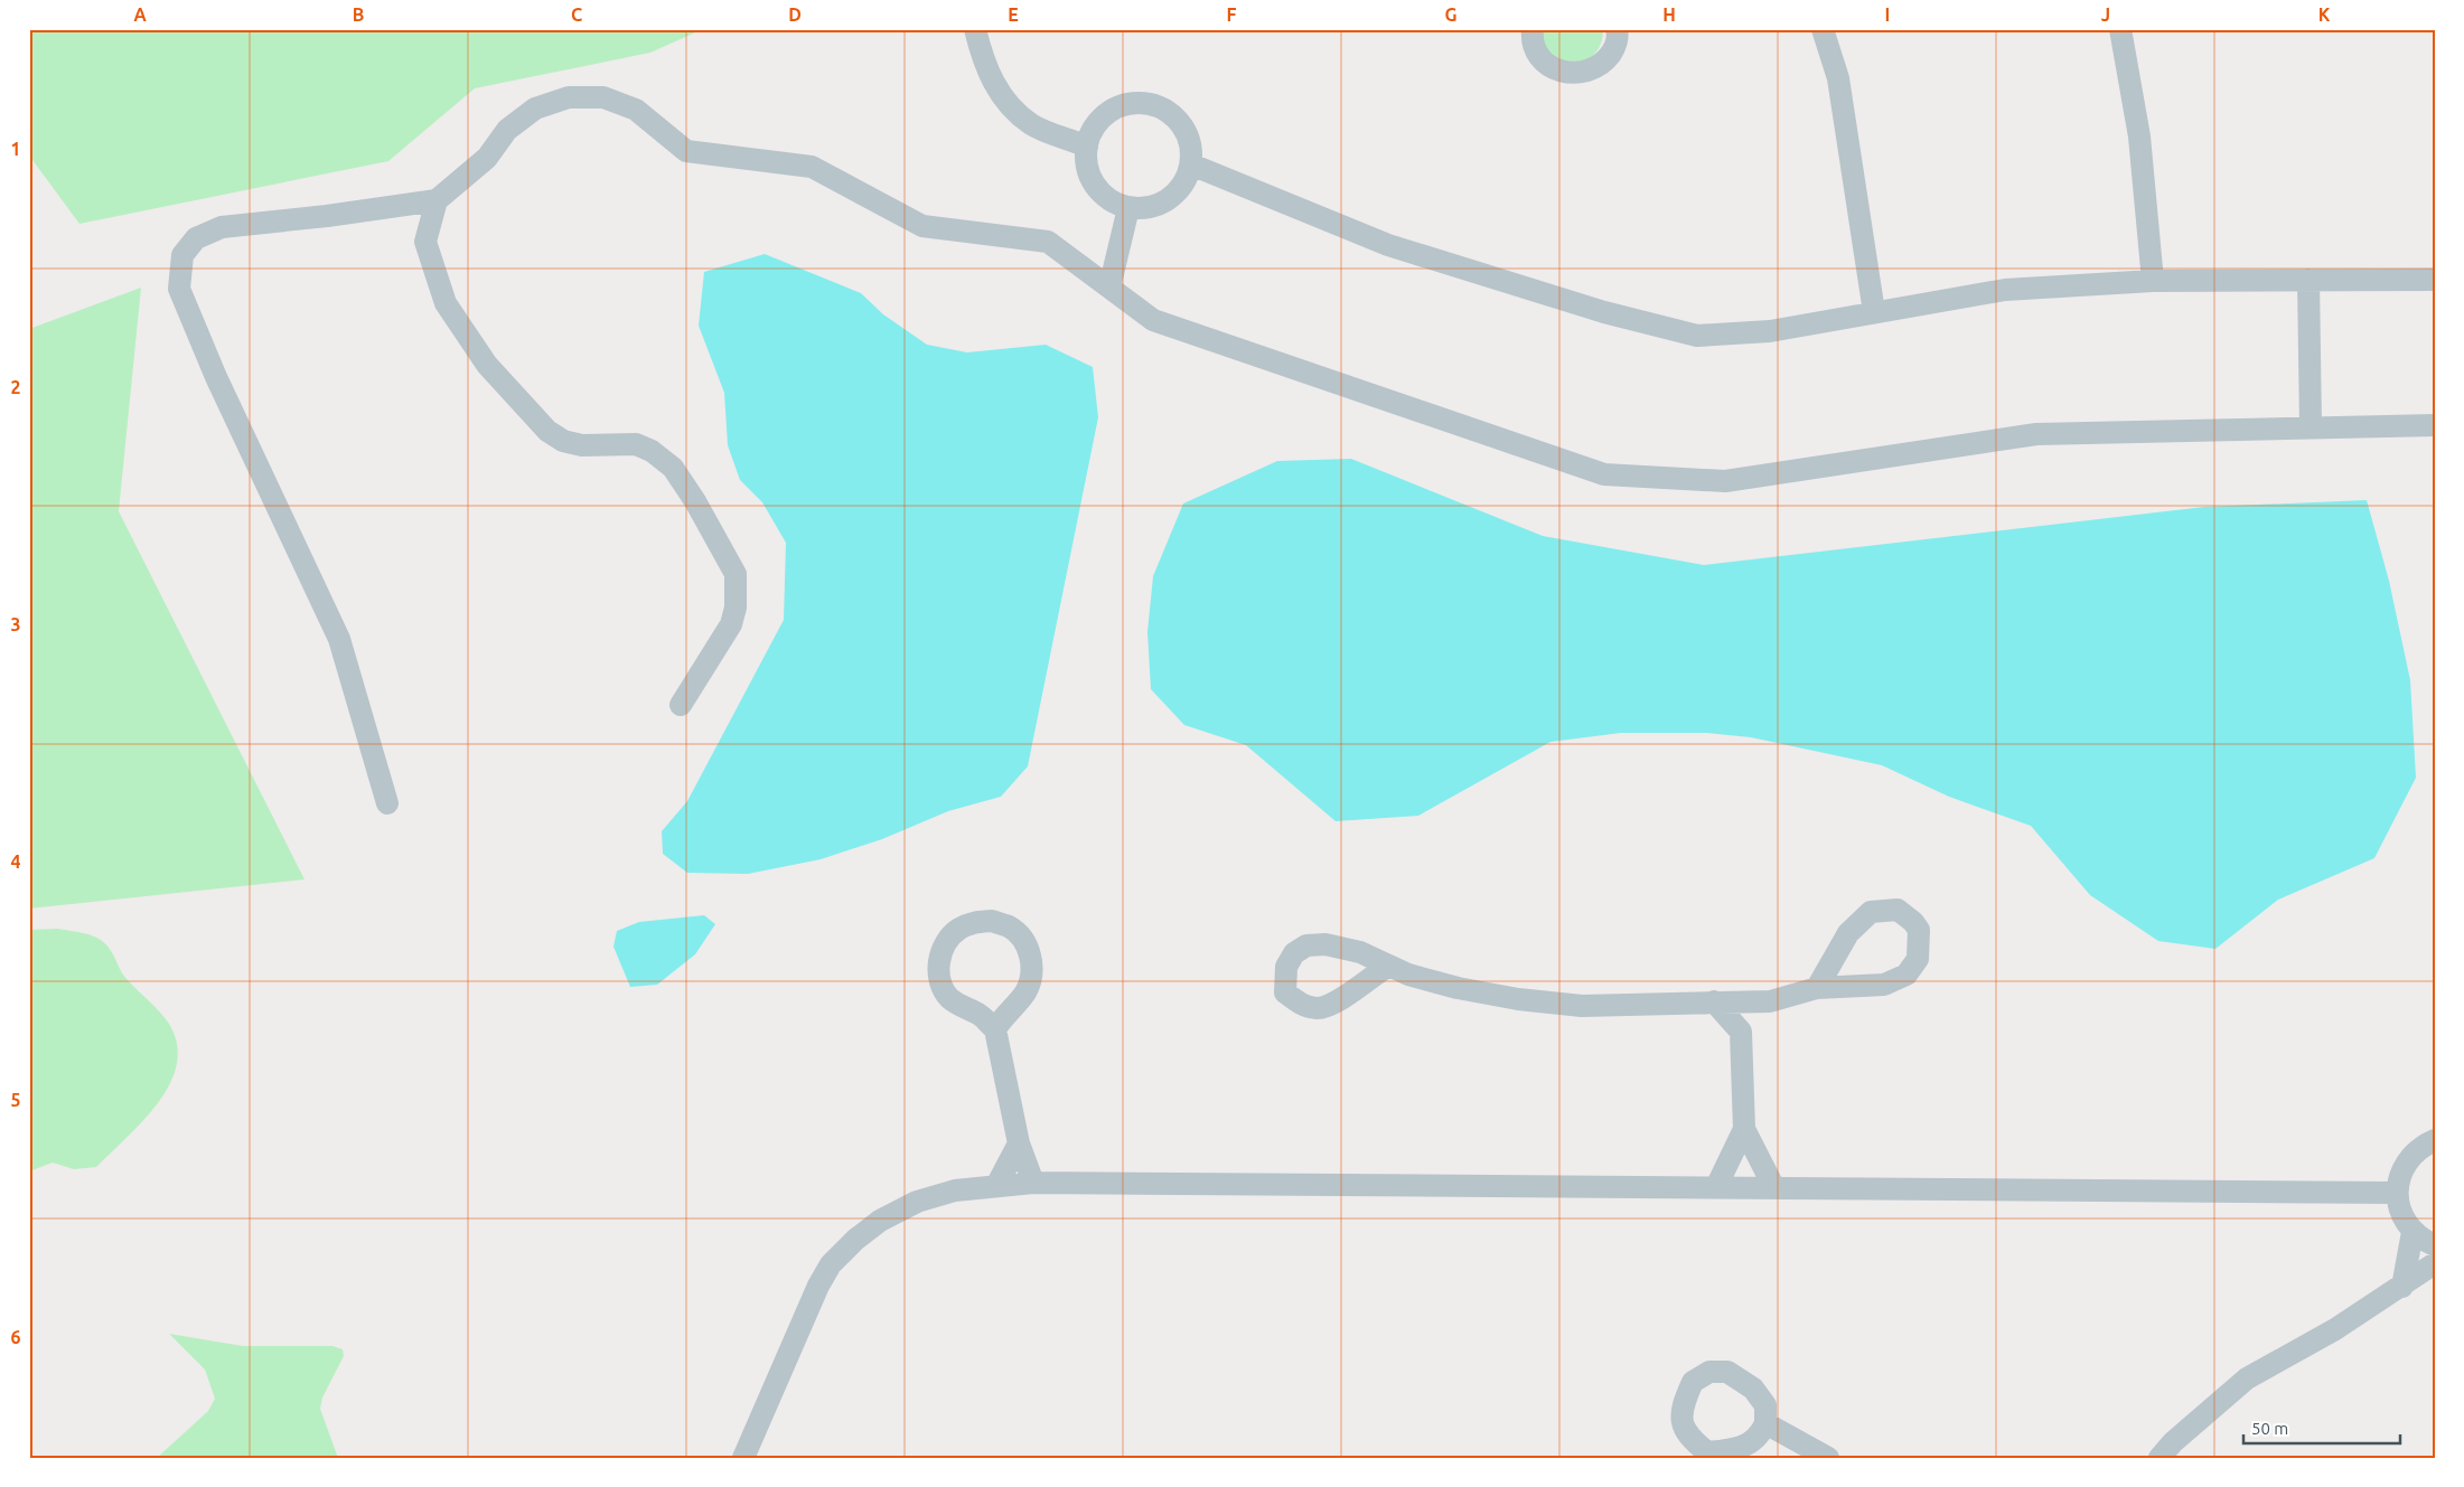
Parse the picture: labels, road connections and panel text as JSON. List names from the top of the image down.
{
  "scale_bar": "50 m",
  "grid": {
    "columns": [
      "A",
      "B",
      "C",
      "D",
      "E",
      "F",
      "G",
      "H",
      "I",
      "J",
      "K"
    ],
    "rows": [
      "1",
      "2",
      "3",
      "4",
      "5",
      "6"
    ]
  }
}
